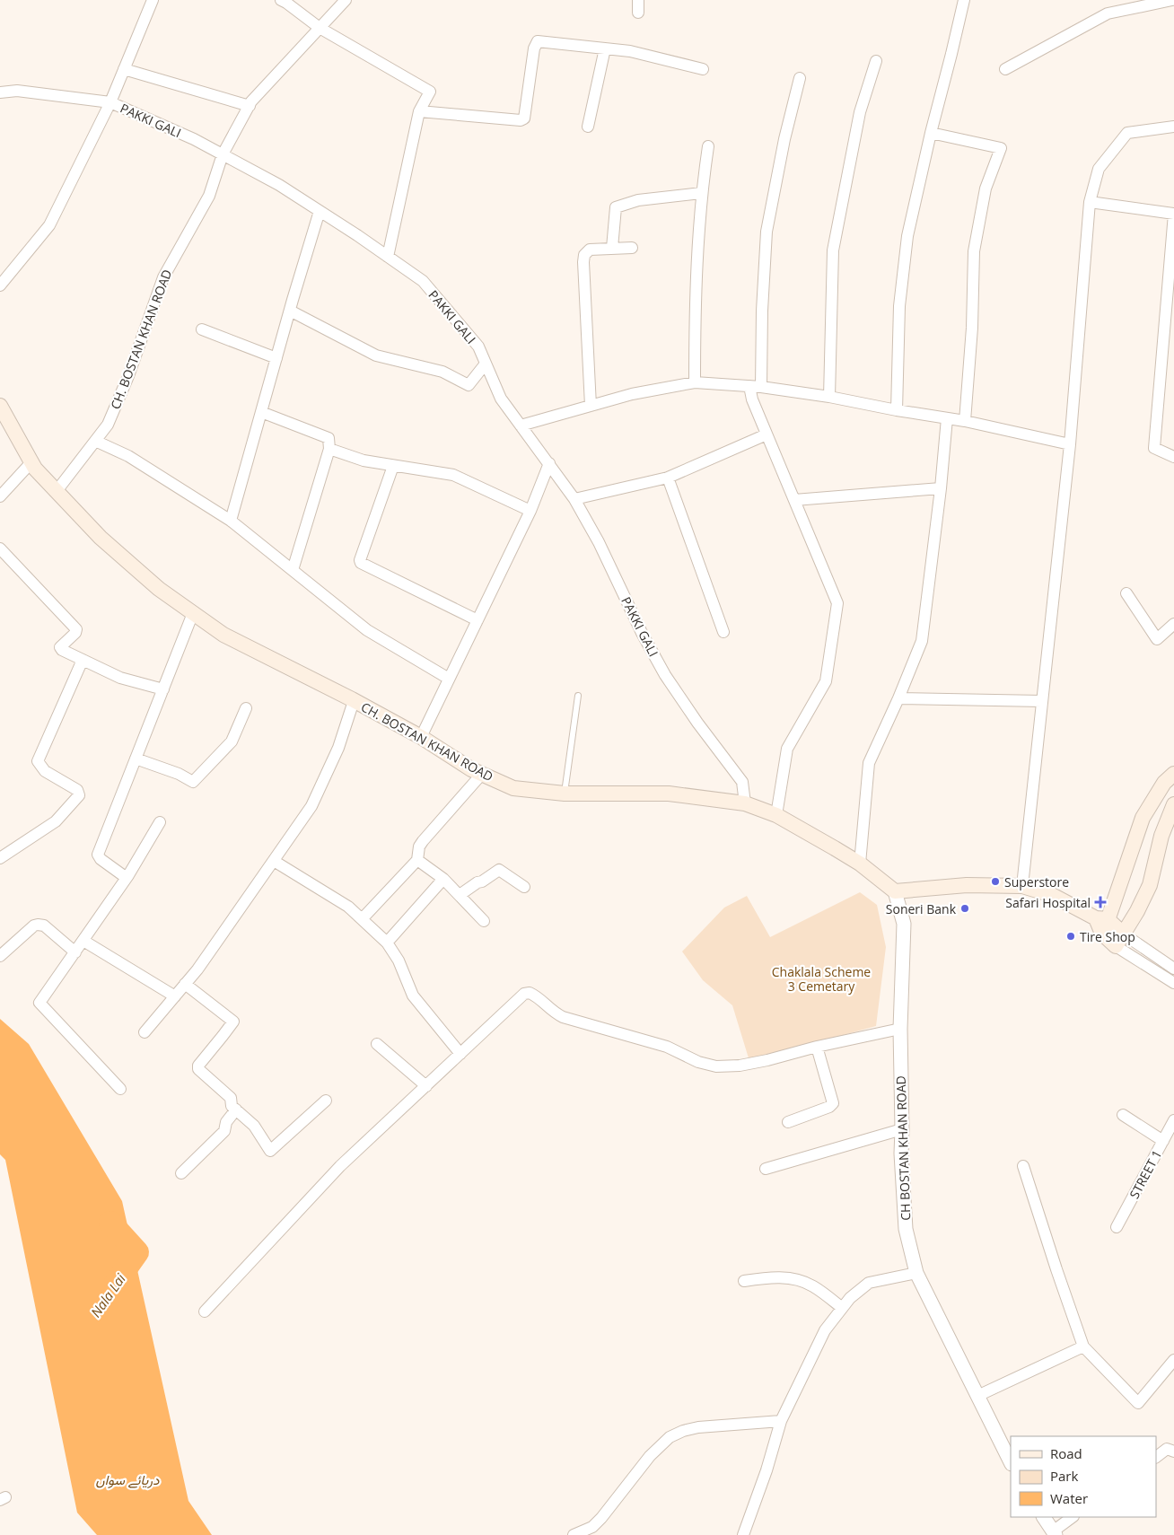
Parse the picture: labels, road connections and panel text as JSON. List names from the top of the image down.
{
  "streets": {
    "main road": ["CH. BOSTAN KHAN ROAD"],
    "street": ["PAKKI GALI", "CH BOSTAN KHAN ROAD", "STREET 1"]
  },
  "crossings": [
    ["PAKKI GALI", "CH. BOSTAN KHAN ROAD"],
    ["CH. BOSTAN KHAN ROAD", "CH BOSTAN KHAN ROAD"]
  ],
  "water": ["Nala Lai", "دریائے سواں"],
  "parks": ["Chaklala Scheme 3 Cemetary"],
  "places": {
    "other": ["Superstore", "Soneri Bank", "Tire Shop"],
    "health": ["Safari Hospital"]
  },
  "legend": ["Road", "Park", "Water"]
}
